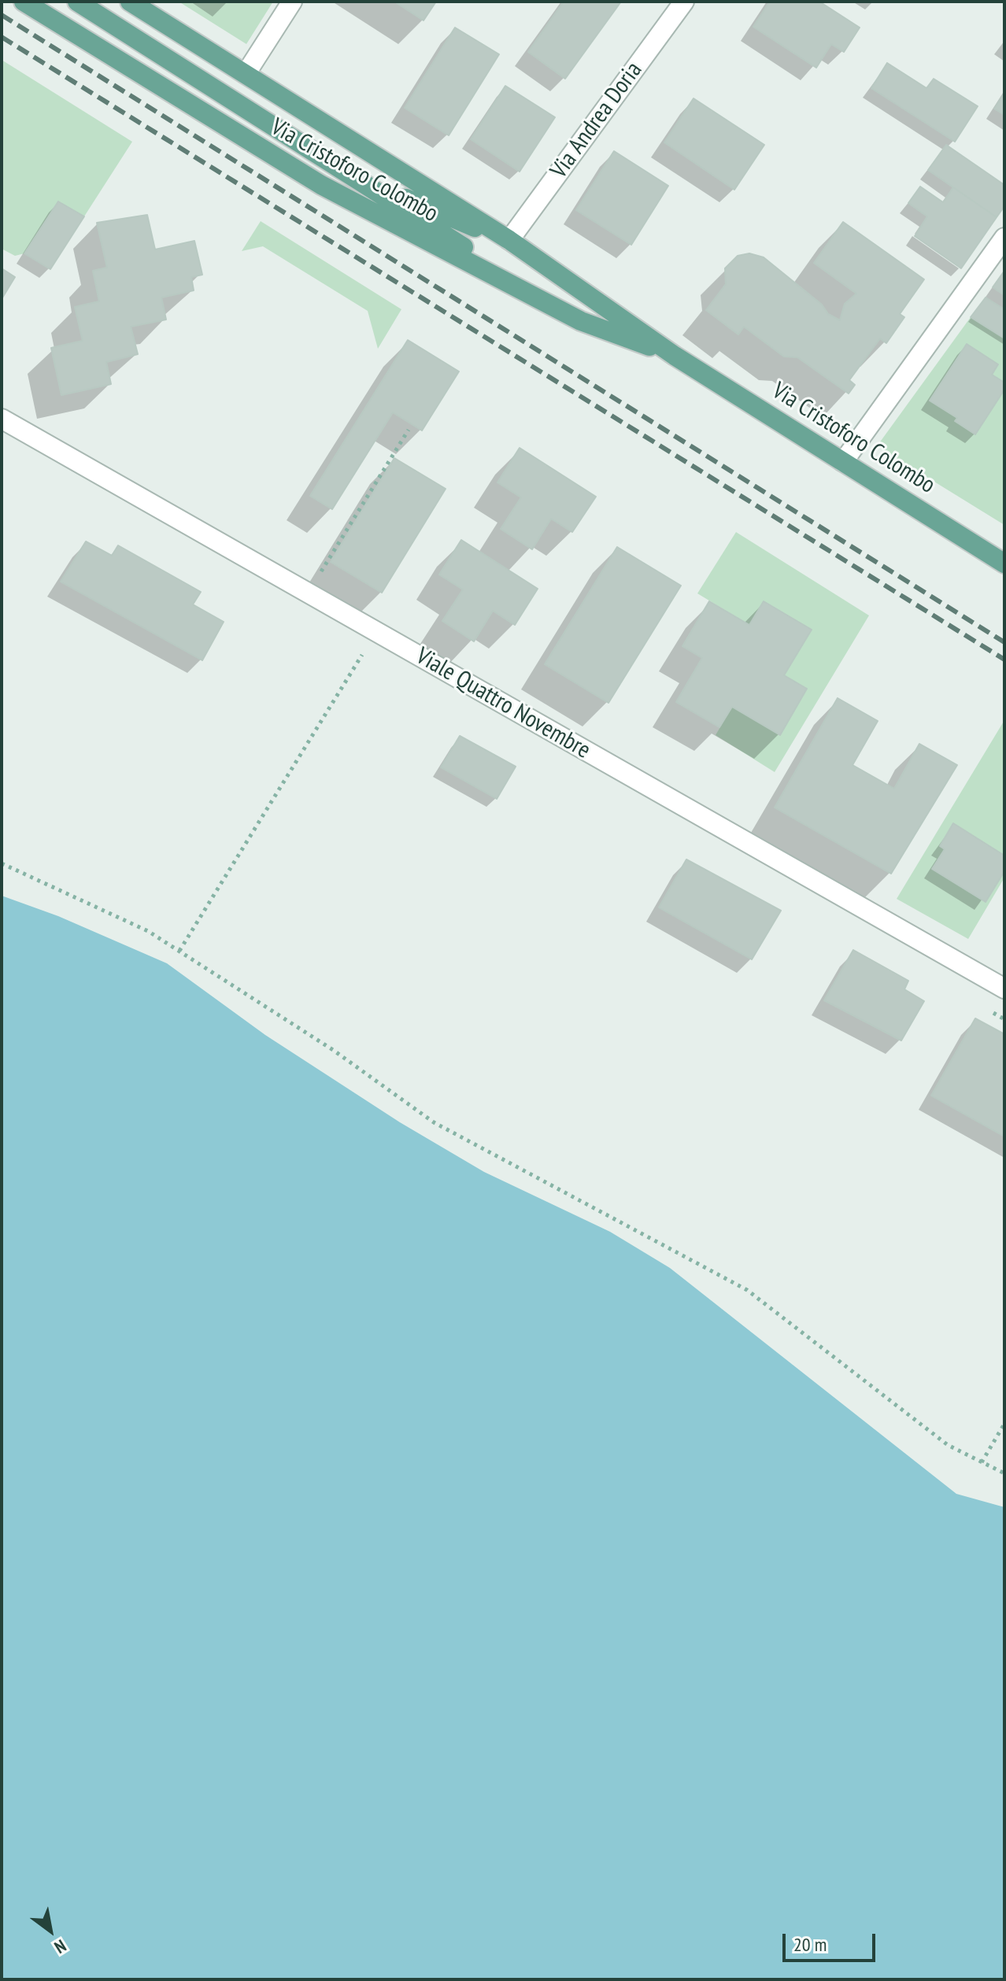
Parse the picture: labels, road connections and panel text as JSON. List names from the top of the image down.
{
  "streets": {
    "main road": ["Via Cristoforo Colombo"],
    "street": ["Via Andrea Doria", "Viale Quattro Novembre"]
  },
  "crossings": [
    ["Via Andrea Doria", "Via Cristoforo Colombo"]
  ],
  "scale_bar": "20 m",
  "north": "bottom right"
}
